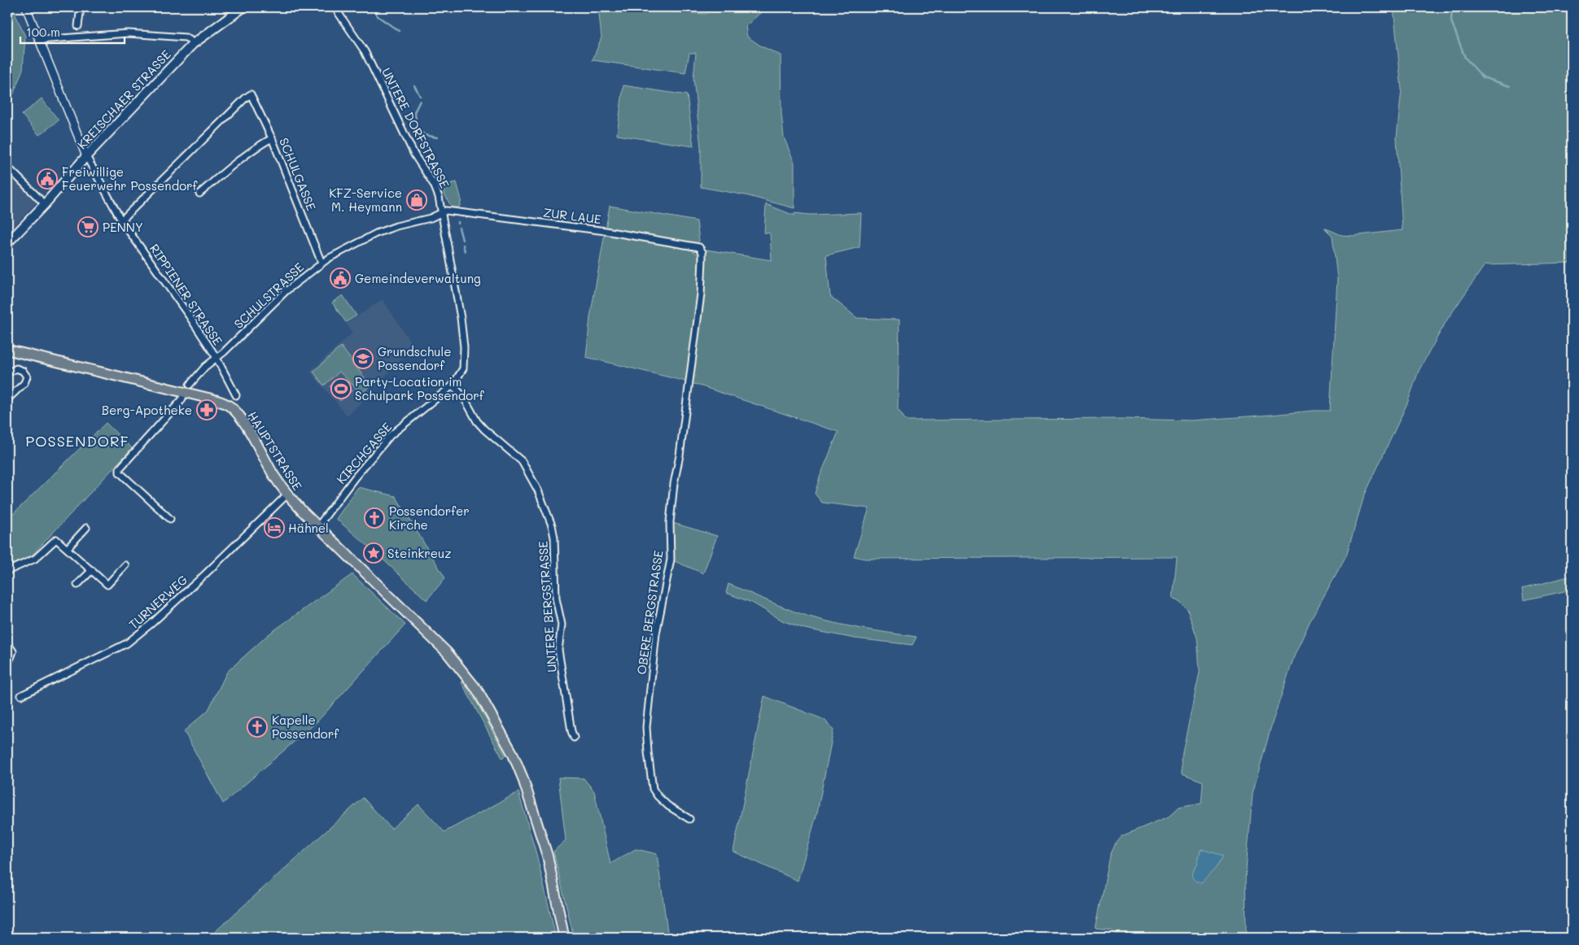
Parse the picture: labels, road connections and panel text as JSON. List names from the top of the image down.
{
  "streets": {
    "main road": ["KREISCHAER STRASSE", "HAUPTSTRASSE"],
    "street": [
      "UNTERE DORFSTRASSE",
      "SCHULGASSE",
      "ZUR LAUE",
      "RIPPIENER STRASSE",
      "SCHULSTRASSE",
      "KIRCHGASSE",
      "TURNERWEG",
      "UNTERE BERGSTRASSE",
      "OBERE BERGSTRASSE"
    ]
  },
  "crossings": [
    ["KREISCHAER STRASSE", "RIPPIENER STRASSE"],
    ["UNTERE DORFSTRASSE", "ZUR LAUE"],
    ["UNTERE DORFSTRASSE", "SCHULSTRASSE"],
    ["UNTERE DORFSTRASSE", "KIRCHGASSE"],
    ["UNTERE DORFSTRASSE", "UNTERE BERGSTRASSE"],
    ["SCHULGASSE", "RIPPIENER STRASSE"],
    ["SCHULGASSE", "SCHULSTRASSE"],
    ["ZUR LAUE", "SCHULSTRASSE"],
    ["ZUR LAUE", "OBERE BERGSTRASSE"],
    ["RIPPIENER STRASSE", "SCHULSTRASSE"],
    ["SCHULSTRASSE", "HAUPTSTRASSE"],
    ["HAUPTSTRASSE", "KIRCHGASSE"],
    ["HAUPTSTRASSE", "TURNERWEG"],
    ["KIRCHGASSE", "UNTERE BERGSTRASSE"]
  ],
  "districts": ["POSSENDORF"],
  "places": {
    "public building": ["Freiwillige Feuerwehr Possendorf", "Gemeindeverwaltung"],
    "shop": ["KFZ-Service M. Heymann"],
    "supermarket": ["PENNY"],
    "school or university": ["Grundschule Possendorf"],
    "sports": ["Party-Location im Schulpark Possendorf"],
    "pharmacy": ["Berg-Apotheke"],
    "church": ["Possendorfer Kirche", "Kapelle Possendorf"],
    "hotel": ["Hähnel"],
    "place": ["Steinkreuz"]
  },
  "scale_bar": "100 m"
}
